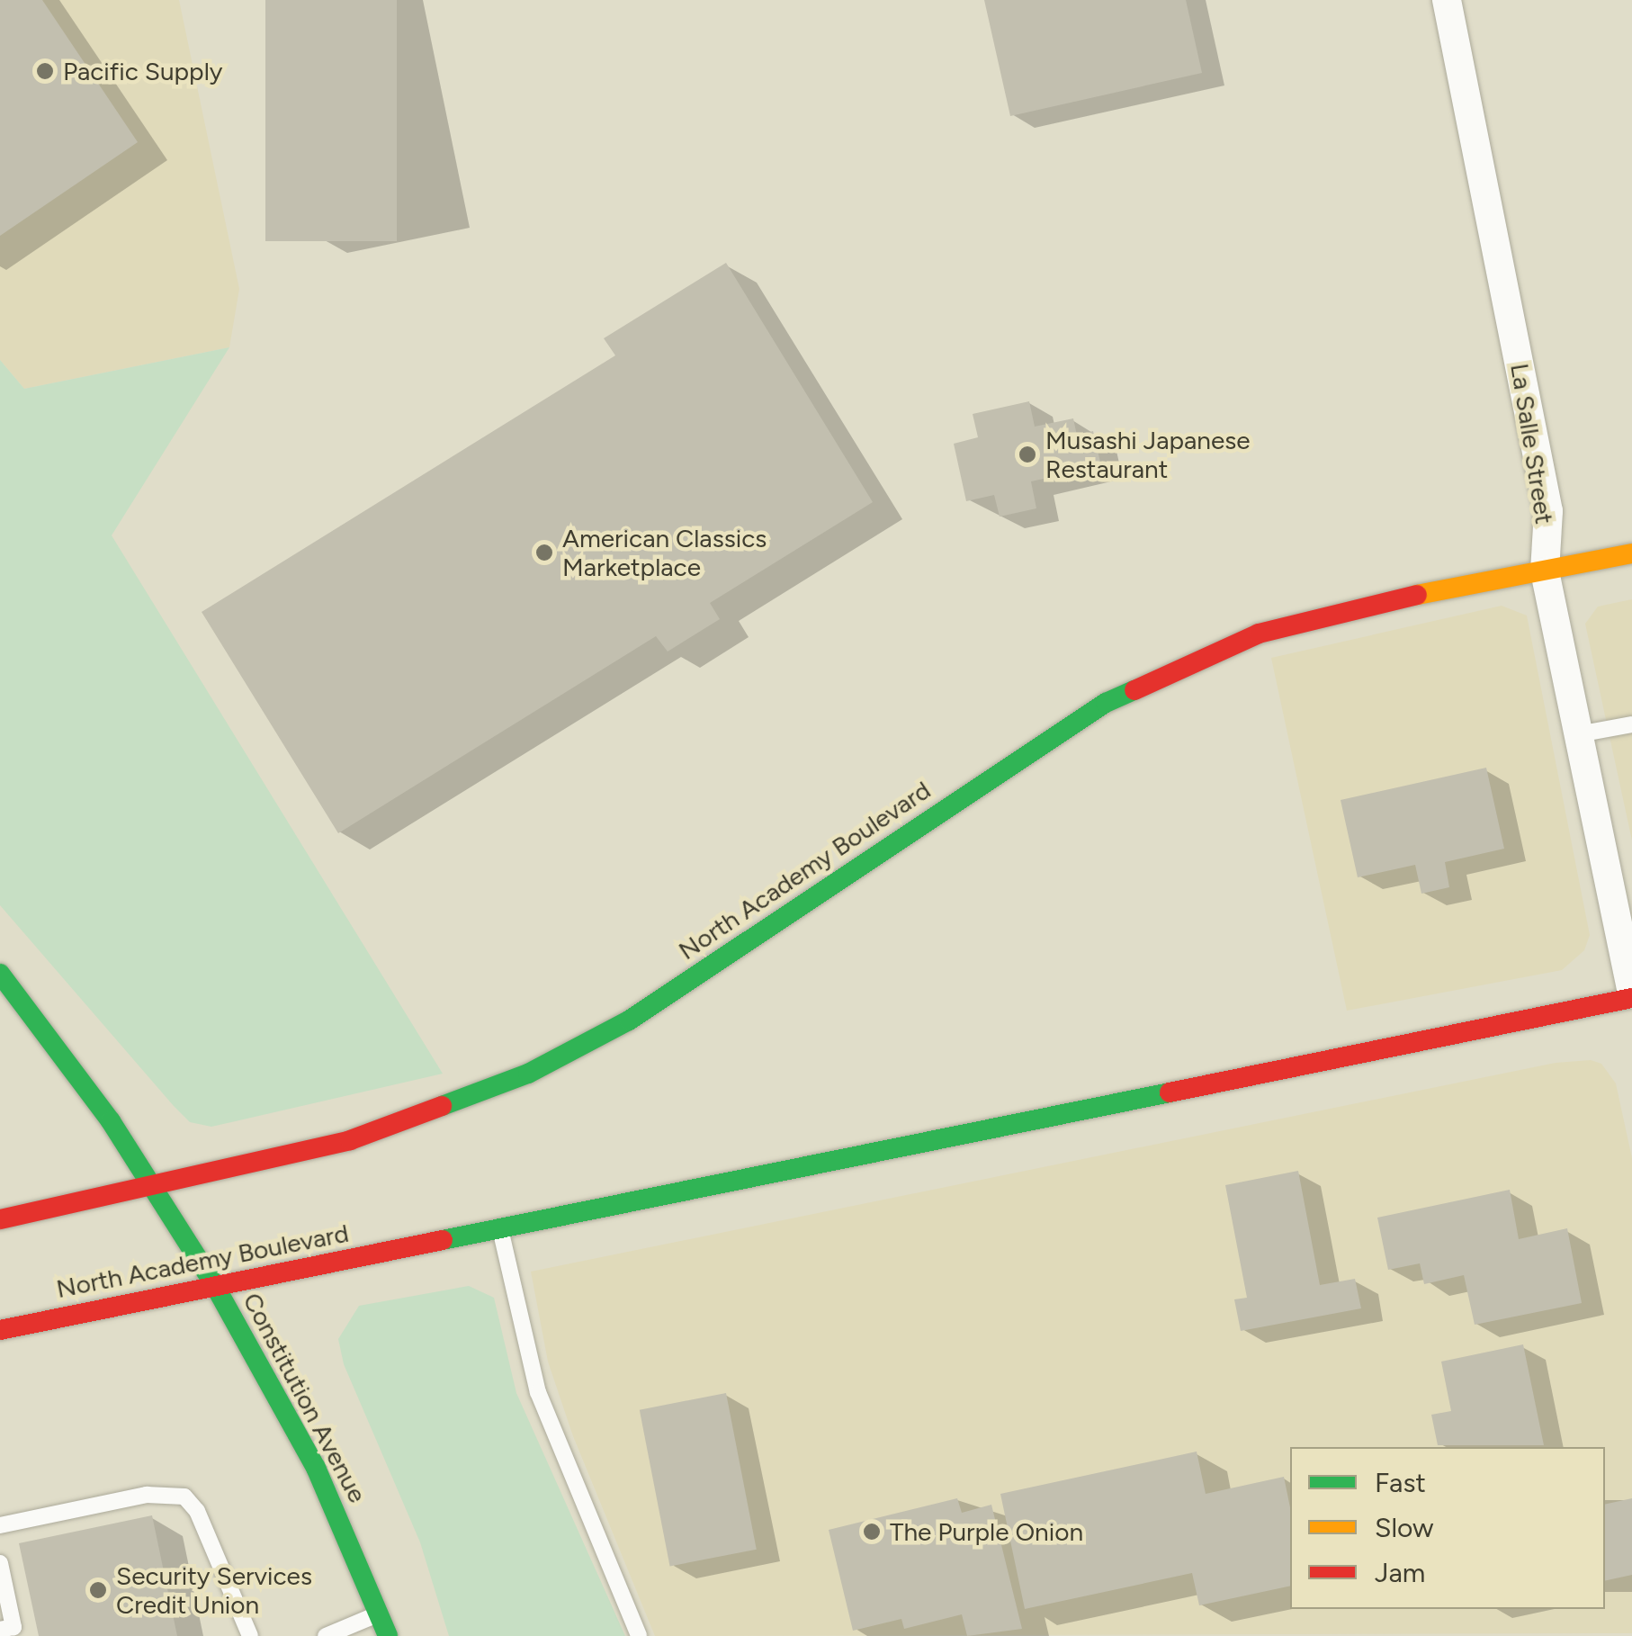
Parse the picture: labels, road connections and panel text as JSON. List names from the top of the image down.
{
  "streets": {
    "main road": ["North Academy Boulevard", "Constitution Avenue"],
    "street": ["La Salle Street"]
  },
  "crossings": [
    ["La Salle Street", "North Academy Boulevard"],
    ["North Academy Boulevard", "Constitution Avenue"]
  ],
  "places": [
    "Pacific Supply",
    "Musashi Japanese Restaurant",
    "American Classics Marketplace",
    "The Purple Onion",
    "Security Services Credit Union"
  ],
  "legend": ["Fast", "Slow", "Jam"]
}
